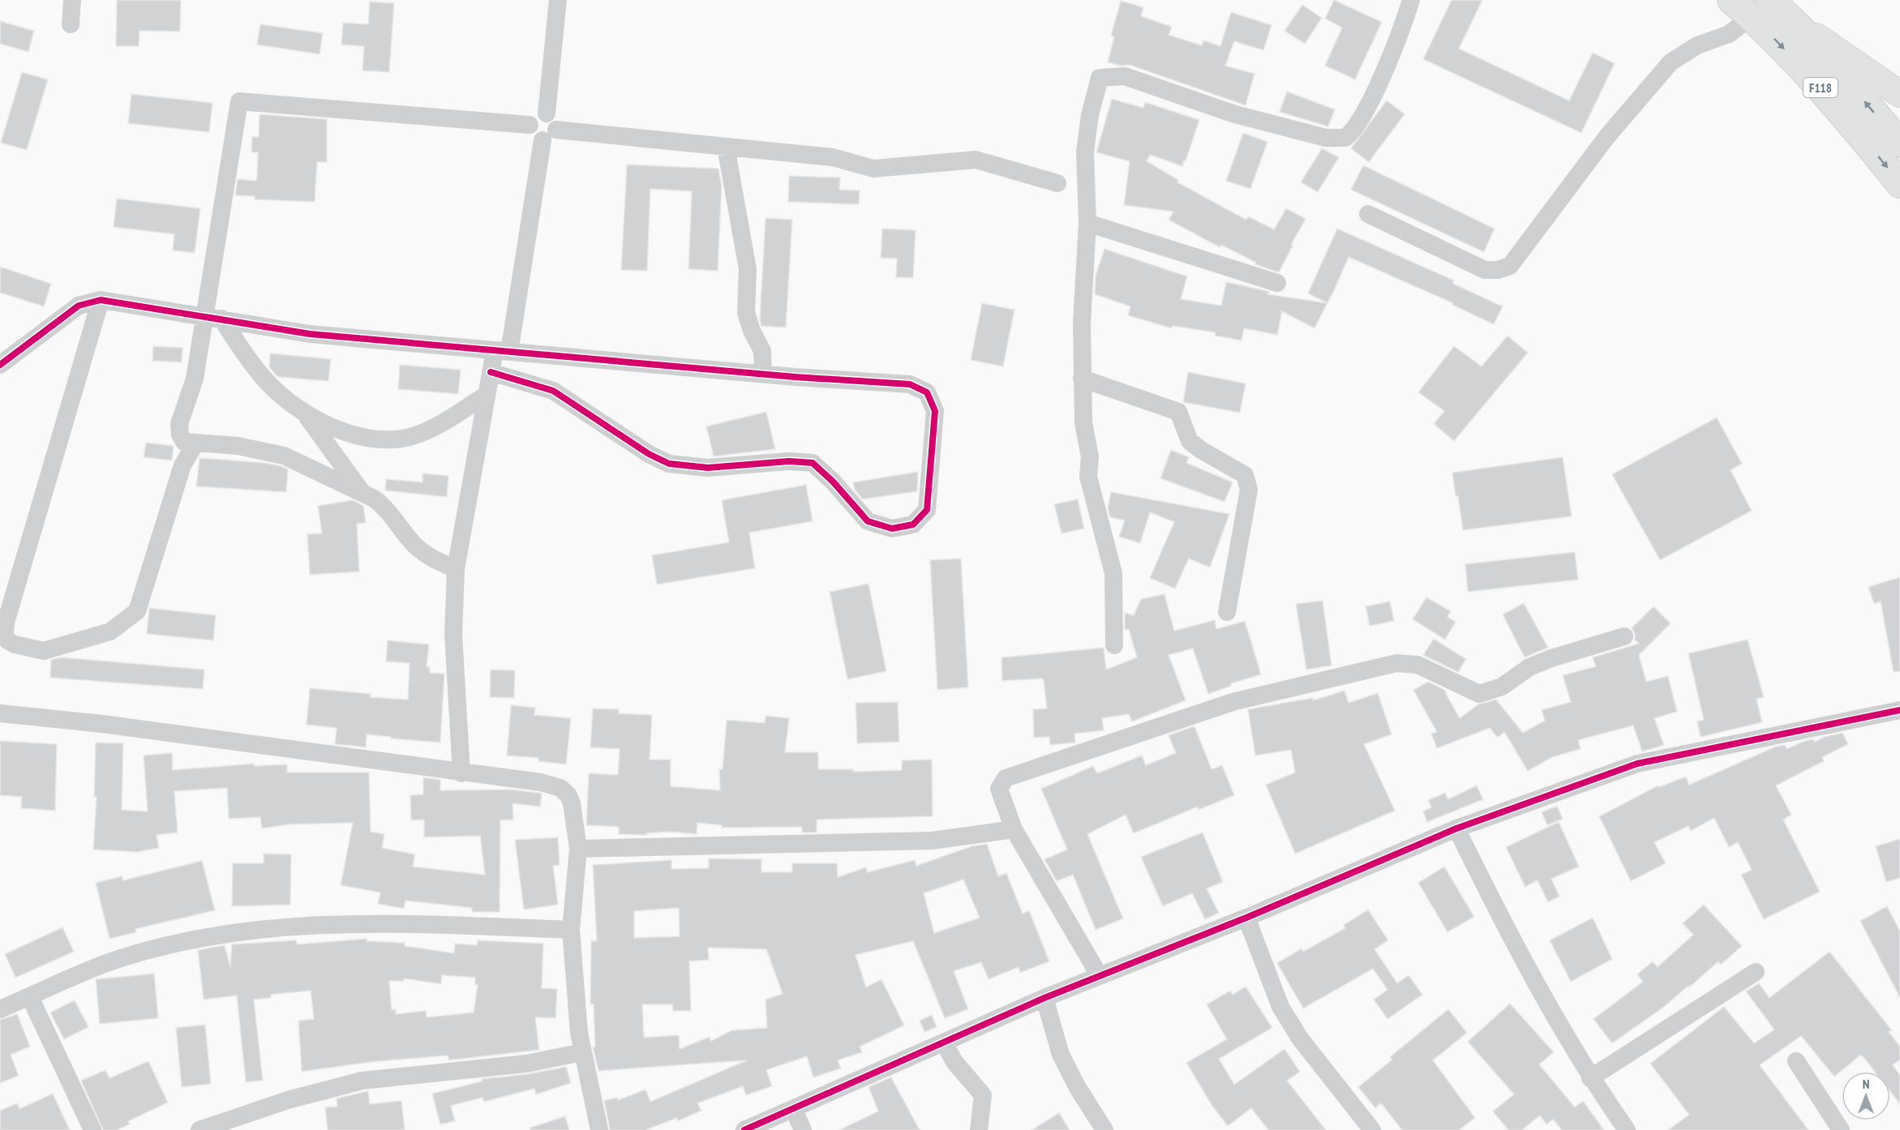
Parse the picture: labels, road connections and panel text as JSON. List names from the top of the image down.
{
  "streets": {
    "main road": ["F118"]
  },
  "north": "top"
}
